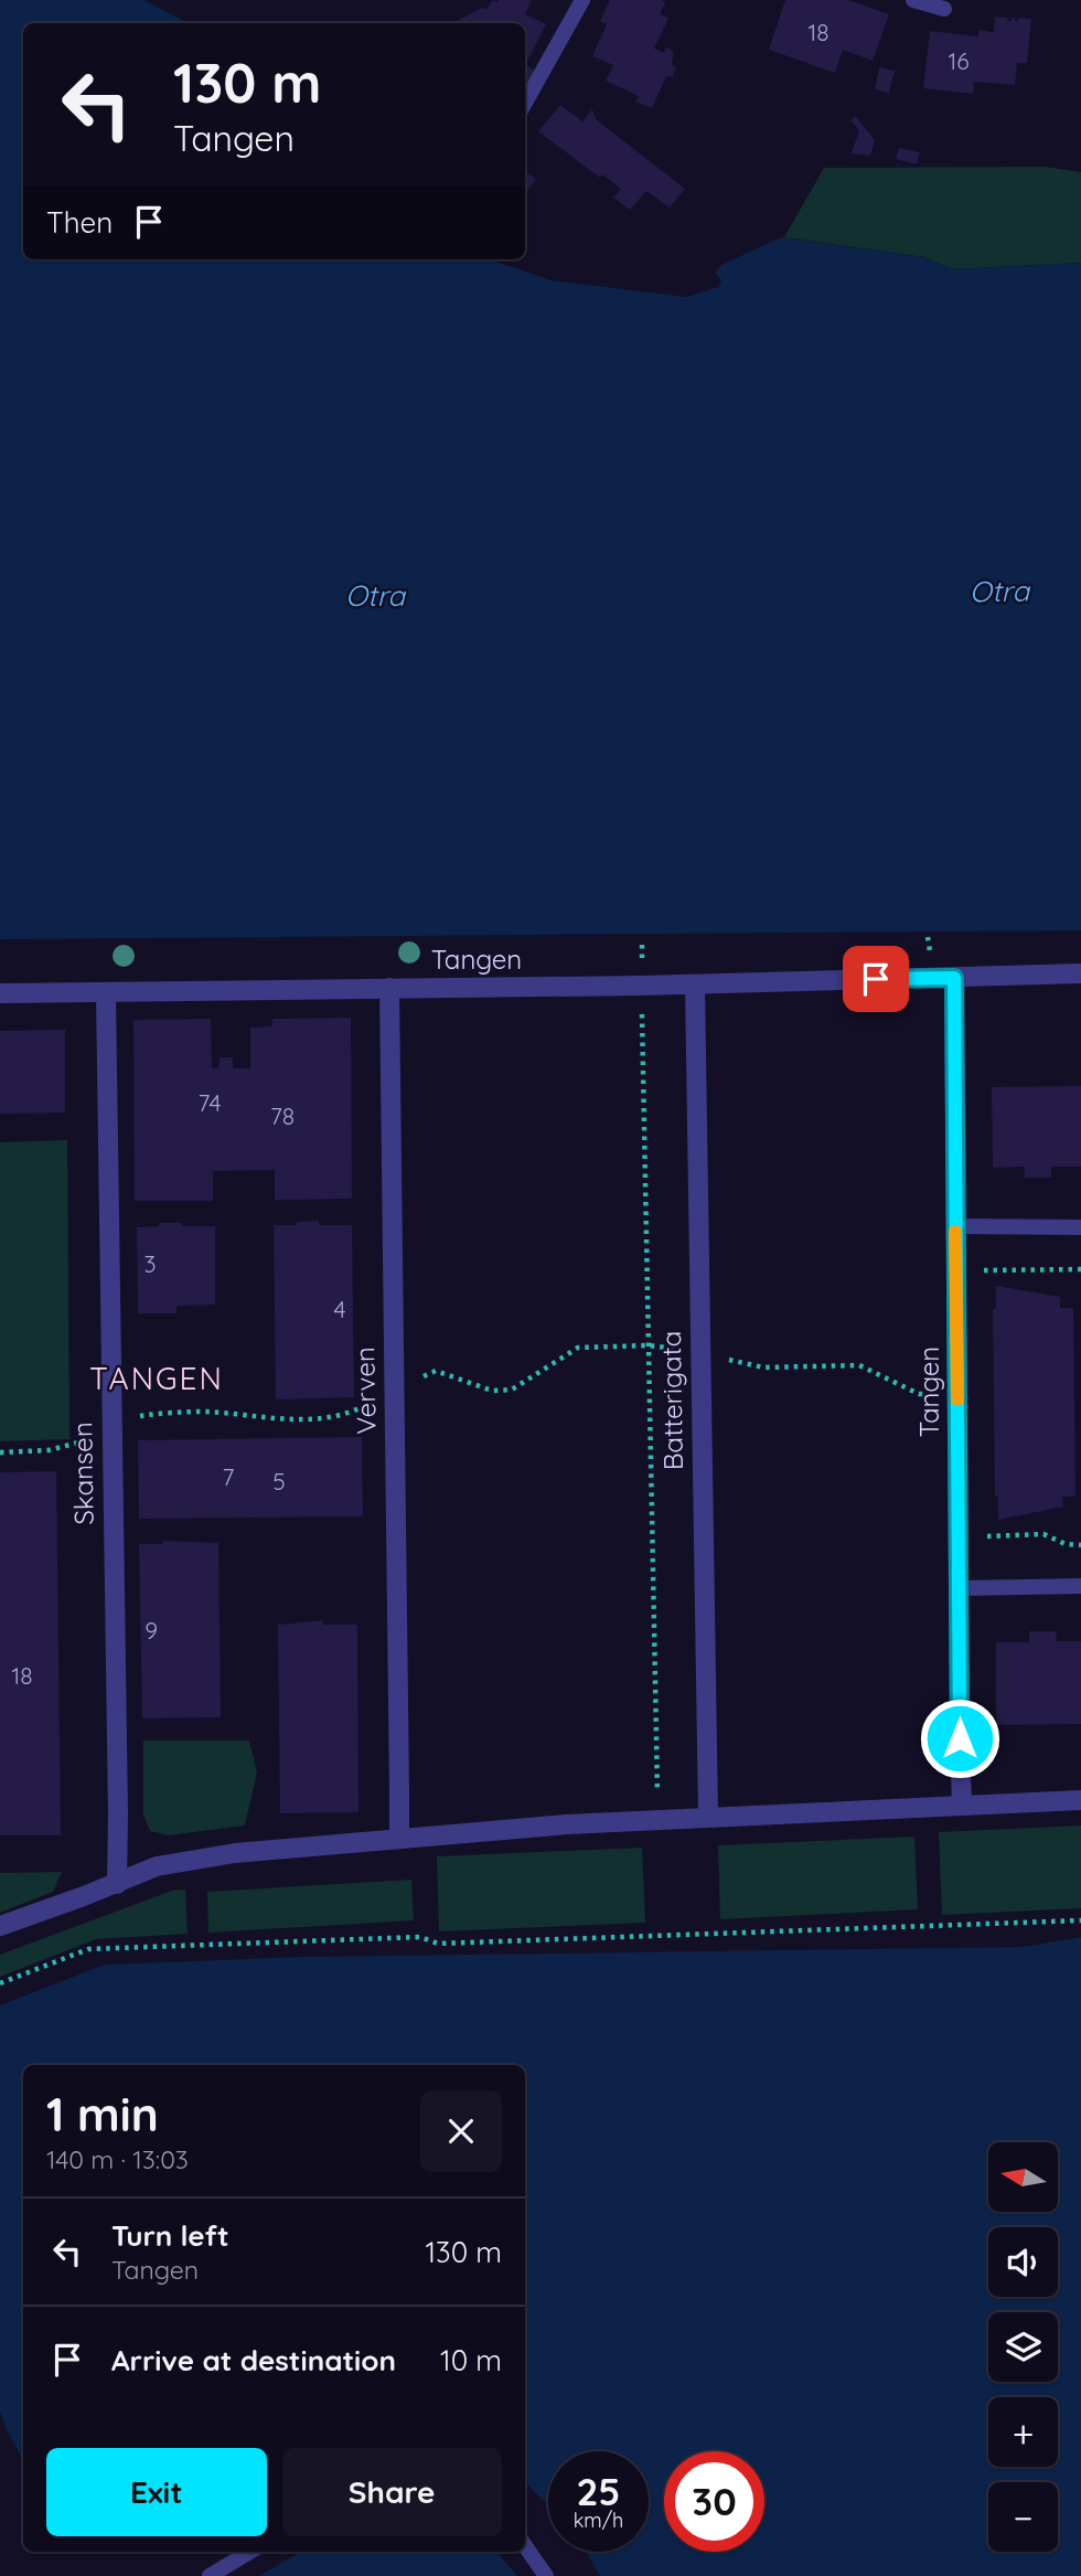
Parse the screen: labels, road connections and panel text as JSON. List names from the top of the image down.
{
  "streets": {
    "street": [
      "Tangen",
      "Verven",
      "Batterigata",
      "Skansen"
    ]
  },
  "crossings": [
    ["Tangen", "Verven"],
    ["Tangen", "Batterigata"],
    ["Tangen", "Skansen"]
  ],
  "districts": ["TANGEN"],
  "water": ["Otra"],
  "house_numbers": [
    "18",
    "16",
    "74",
    "78",
    "3",
    "4",
    "7",
    "5",
    "9",
    "18"
  ],
  "north": "left",
  "page": {
    "turn": ["130 m", "Tangen"],
    "then": "Then",
    "heading": ["1 min", "140 m · 13:03"],
    "map_buttons": ["+", "−"],
    "list": [
      {
        "name": "Turn left",
        "note": "Tangen",
        "value": "130 m"
      },
      {
        "name": "Arrive at destination",
        "value": "10 m"
      }
    ],
    "buttons": ["Exit", "Share"],
    "speed": "25 km/h",
    "limit": "30"
  }
}
